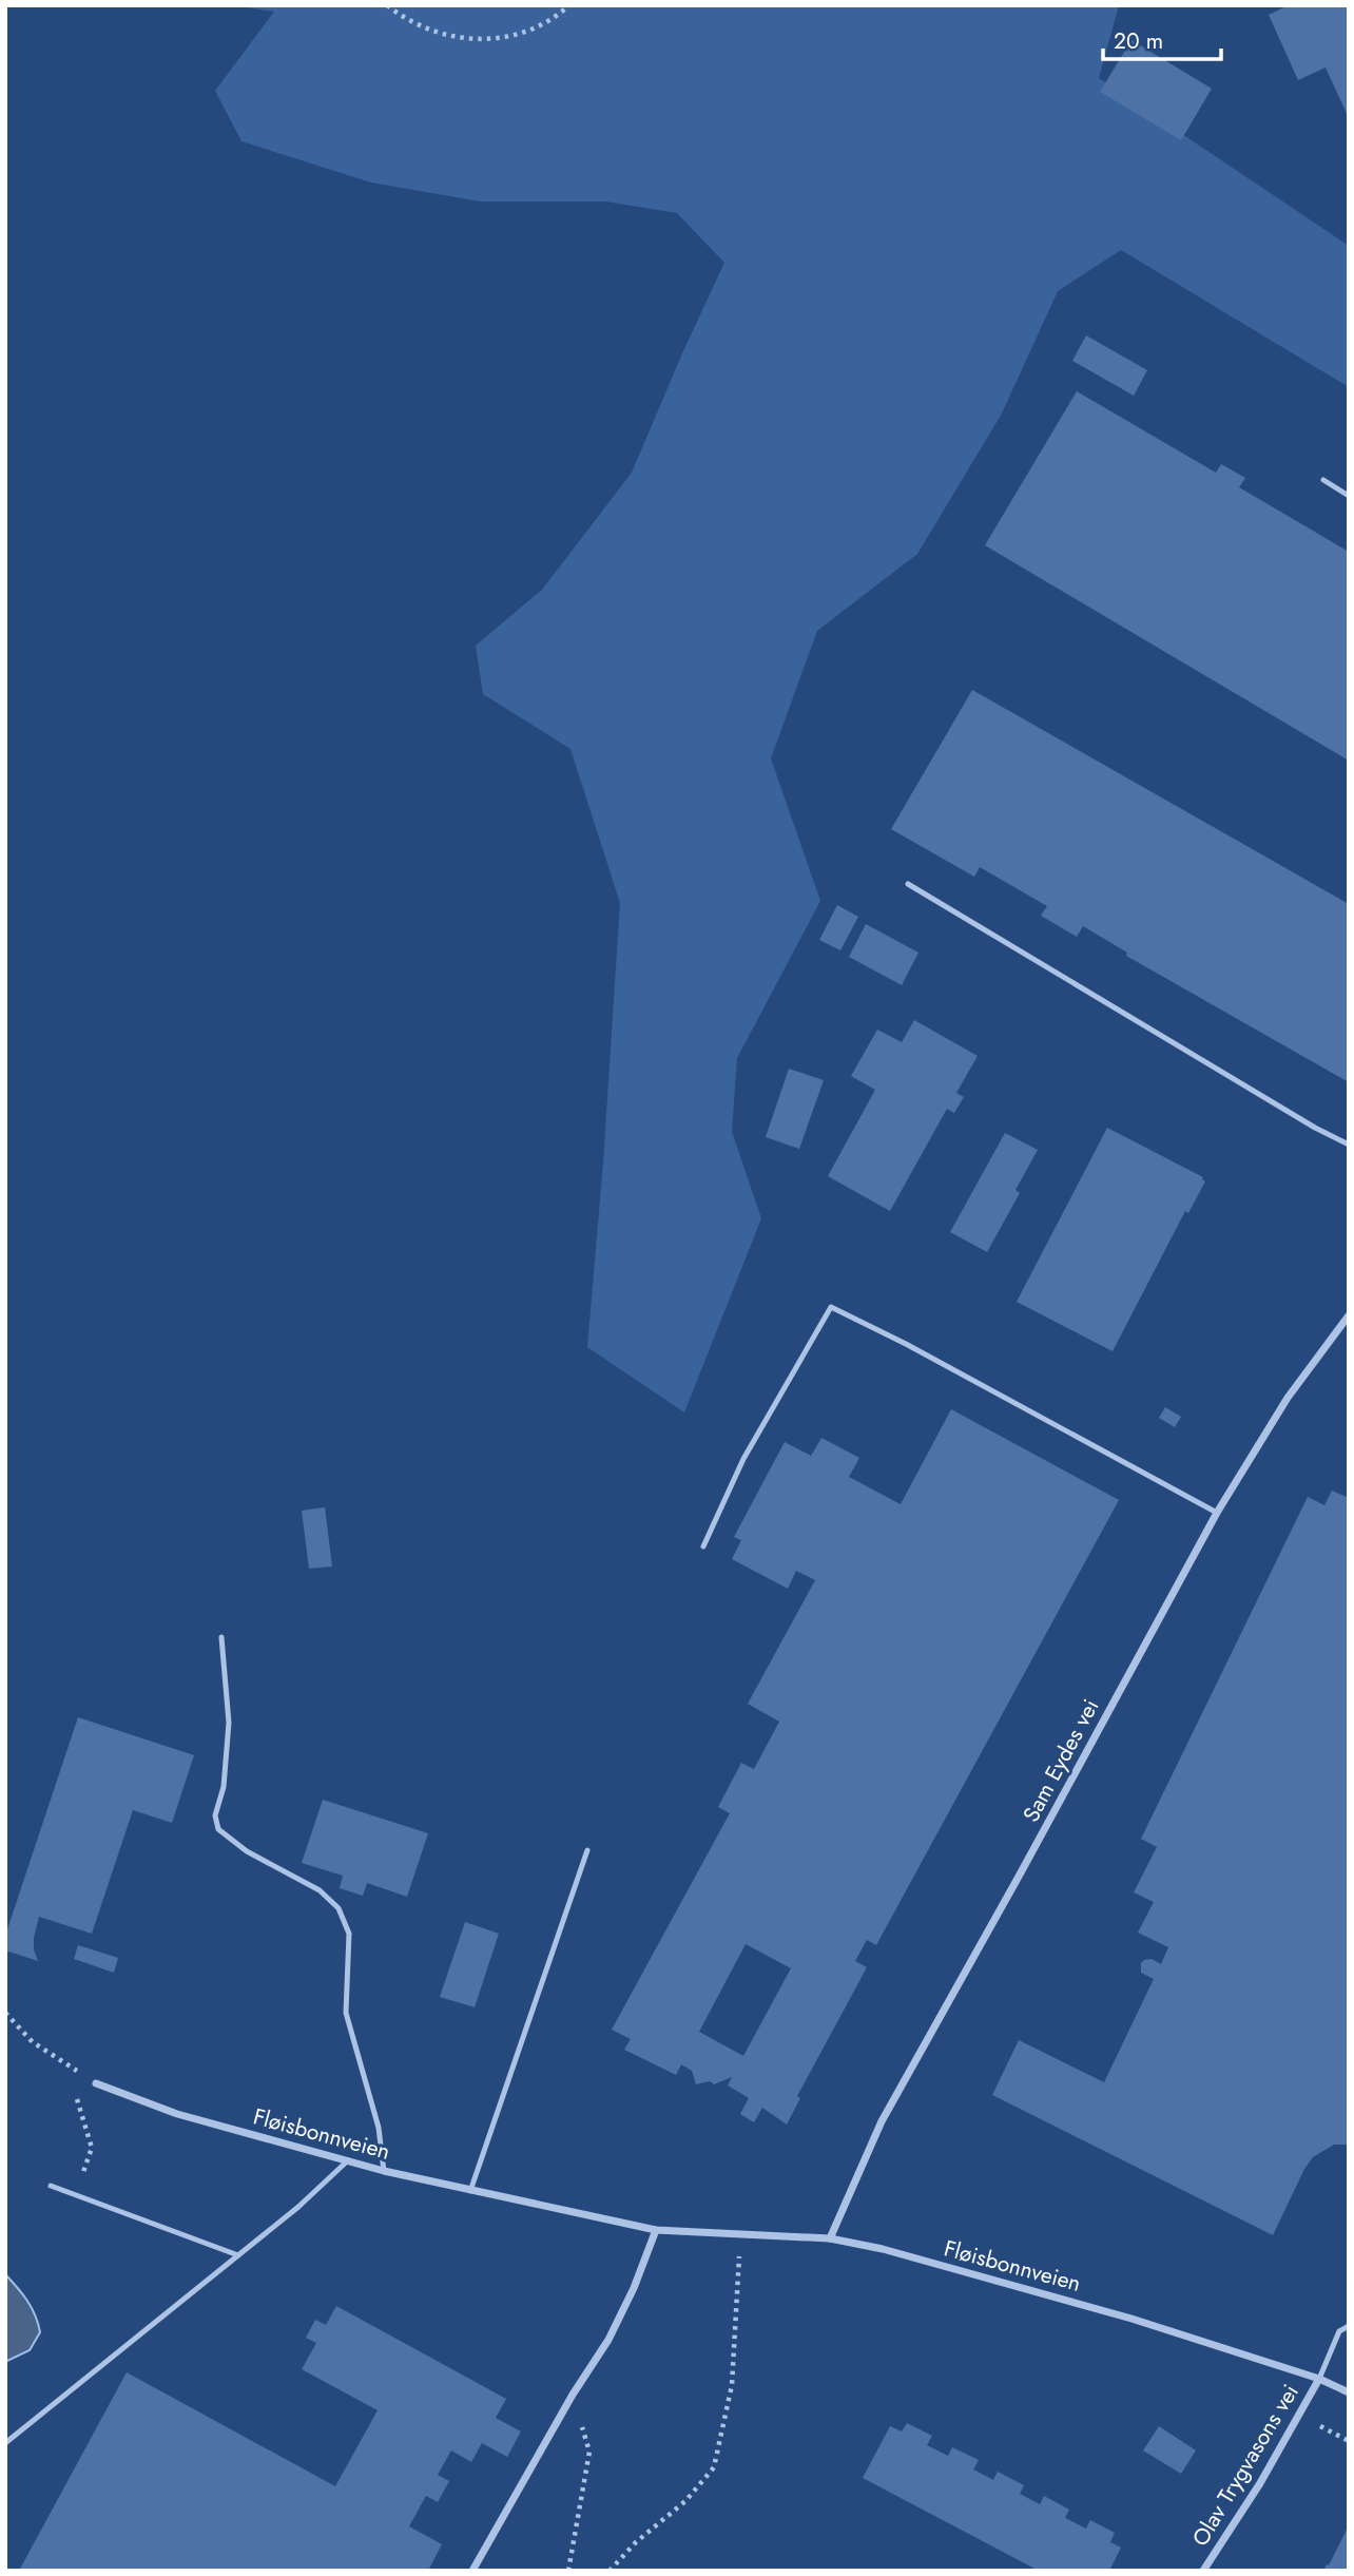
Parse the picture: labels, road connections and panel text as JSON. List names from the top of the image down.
{
  "streets": {
    "street": ["Sam Eydes vei", "Fløisbonnveien", "Olav Trygvasons vei"]
  },
  "crossings": [
    ["Sam Eydes vei", "Fløisbonnveien"],
    ["Fløisbonnveien", "Olav Trygvasons vei"]
  ],
  "scale_bar": "20 m"
}
